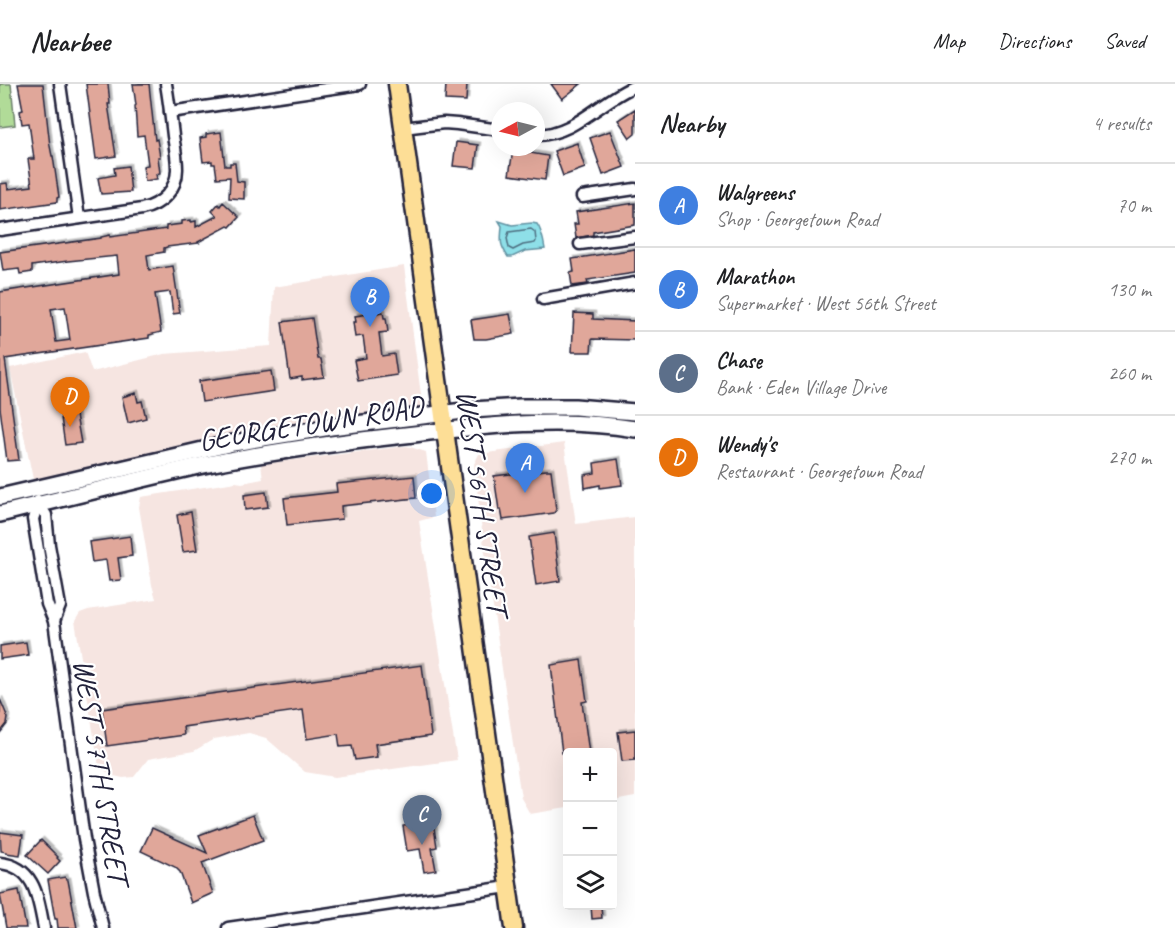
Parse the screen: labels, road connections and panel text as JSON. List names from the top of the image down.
{
  "streets": {
    "main road": ["GEORGETOWN ROAD", "WEST 56TH STREET"],
    "street": ["WEST 57TH STREET"]
  },
  "crossings": [
    ["GEORGETOWN ROAD", "WEST 56TH STREET"],
    ["GEORGETOWN ROAD", "WEST 57TH STREET"]
  ],
  "north": "left",
  "page": {
    "header": "Nearbee",
    "nav": ["Map", "Directions", "Saved"],
    "heading": ["Nearby", "4 results"],
    "list": [
      {
        "mark": "A",
        "name": "Walgreens",
        "note": "Shop · Georgetown Road",
        "value": "70 m"
      },
      {
        "mark": "B",
        "name": "Marathon",
        "note": "Supermarket · West 56th Street",
        "value": "130 m"
      },
      {
        "mark": "C",
        "name": "Chase",
        "note": "Bank · Eden Village Drive",
        "value": "260 m"
      },
      {
        "mark": "D",
        "name": "Wendy's",
        "note": "Restaurant · Georgetown Road",
        "value": "270 m"
      }
    ],
    "pins": [
      "B",
      "D",
      "A",
      "C"
    ],
    "map_buttons": ["+", "−"]
  }
}
